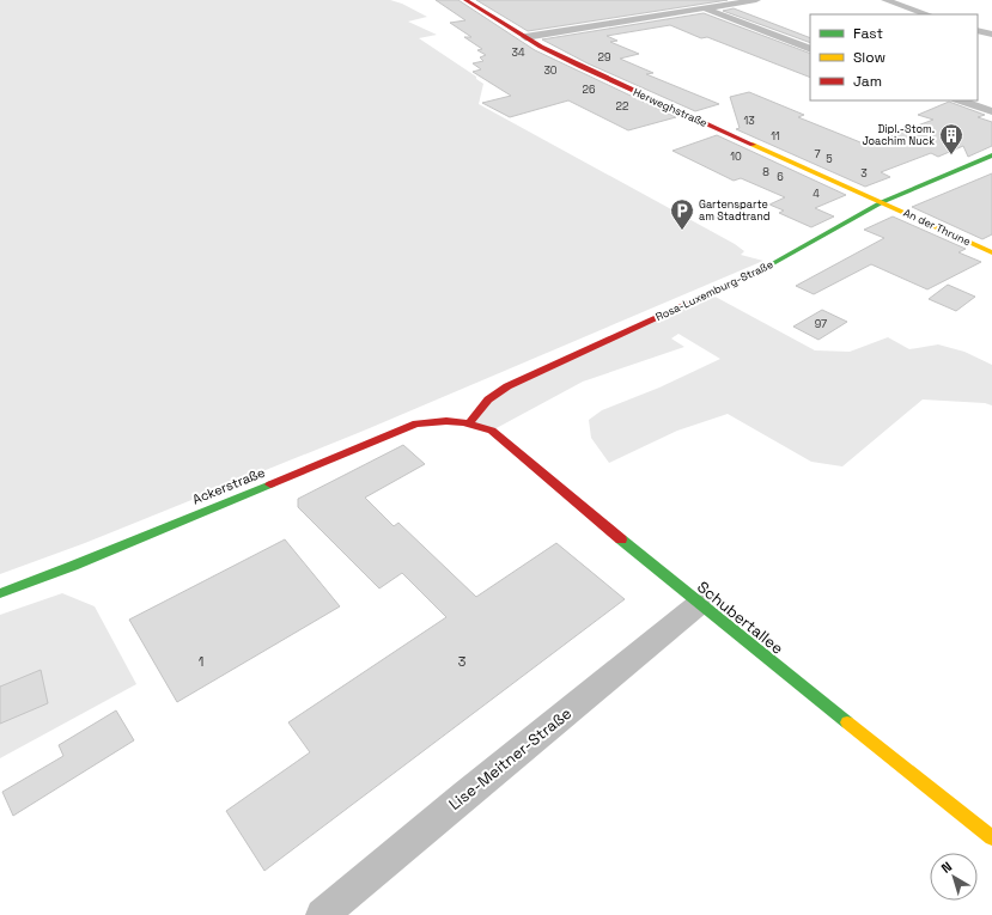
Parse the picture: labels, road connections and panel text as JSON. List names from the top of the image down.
{
  "streets": {
    "street": [
      "Herweghstraße",
      "An der Thrune",
      "Rosa-Luxemburg-Straße",
      "Ackerstraße",
      "Schubertallee",
      "Lise-Meitner-Straße"
    ]
  },
  "crossings": [
    ["Herweghstraße", "An der Thrune"],
    ["Herweghstraße", "Rosa-Luxemburg-Straße"],
    ["An der Thrune", "Rosa-Luxemburg-Straße"],
    ["Rosa-Luxemburg-Straße", "Ackerstraße"],
    ["Rosa-Luxemburg-Straße", "Schubertallee"],
    ["Ackerstraße", "Schubertallee"],
    ["Schubertallee", "Lise-Meitner-Straße"]
  ],
  "places": {
    "building": ["Dipl.-Stom. Joachim Nuck"],
    "parking": ["Gartensparte am Stadtrand"]
  },
  "house_numbers": [
    "34",
    "29",
    "30",
    "26",
    "22",
    "13",
    "11",
    "7",
    "10",
    "5",
    "8",
    "3",
    "6",
    "4",
    "97",
    "1",
    "3"
  ],
  "legend": ["Fast", "Slow", "Jam"],
  "north": "top left"
}
